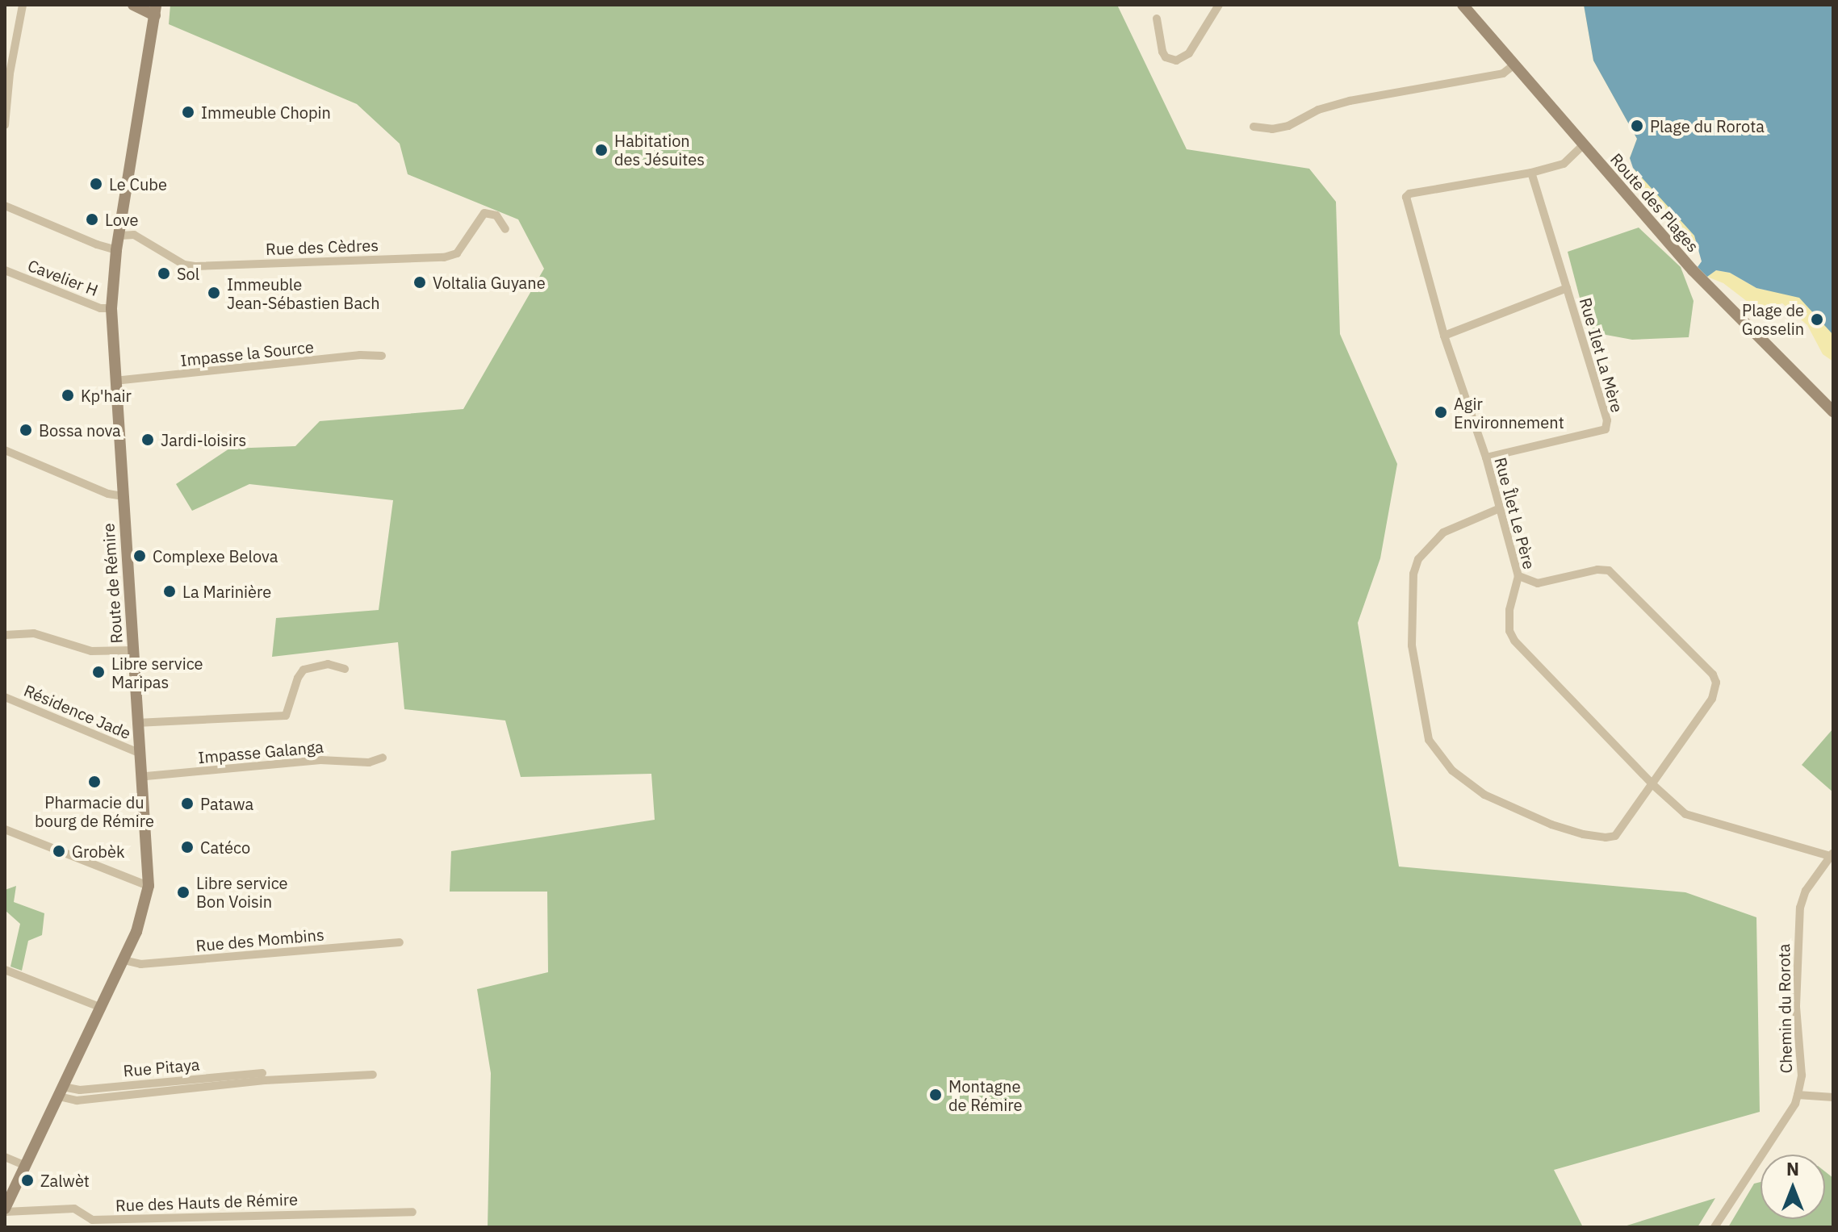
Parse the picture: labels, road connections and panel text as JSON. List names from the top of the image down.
{
  "streets": {
    "main road": ["Route des Plages", "Route de Rémire"],
    "street": [
      "Rue des Cèdres",
      "Cavelier H",
      "Impasse la Source",
      "Rue Ilet La Mère",
      "Rue Îlet Le Père",
      "Résidence Jade",
      "Impasse Galanga",
      "Rue des Mombins",
      "Chemin du Rorota",
      "Rue Pitaya",
      "Rue des Hauts de Rémire"
    ]
  },
  "crossings": [
    ["Route des Plages", "Rue Îlet Le Père"],
    ["Rue des Cèdres", "Route de Rémire"],
    ["Cavelier H", "Route de Rémire"],
    ["Impasse la Source", "Route de Rémire"],
    ["Rue Ilet La Mère", "Rue Îlet Le Père"],
    ["Rue Îlet Le Père", "Chemin du Rorota"],
    ["Route de Rémire", "Résidence Jade"],
    ["Route de Rémire", "Impasse Galanga"],
    ["Route de Rémire", "Rue des Mombins"],
    ["Route de Rémire", "Rue Pitaya"],
    ["Route de Rémire", "Rue des Hauts de Rémire"]
  ],
  "places": [
    "Immeuble Chopin",
    "Plage du Rorota",
    "Habitation des Jésuites",
    "Le Cube",
    "Love",
    "Sol",
    "Voltalia Guyane",
    "Immeuble Jean-Sébastien Bach",
    "Plage de Gosselin",
    "Kp'hair",
    "Agir Environnement",
    "Bossa nova",
    "Jardi-loisirs",
    "Complexe Belova",
    "La Marinière",
    "Libre service Maripas",
    "Pharmacie du bourg de Rémire",
    "Patawa",
    "Catéco",
    "Grobèk",
    "Libre service Bon Voisin",
    "Montagne de Rémire",
    "Zalwèt"
  ],
  "north": "top"
}
